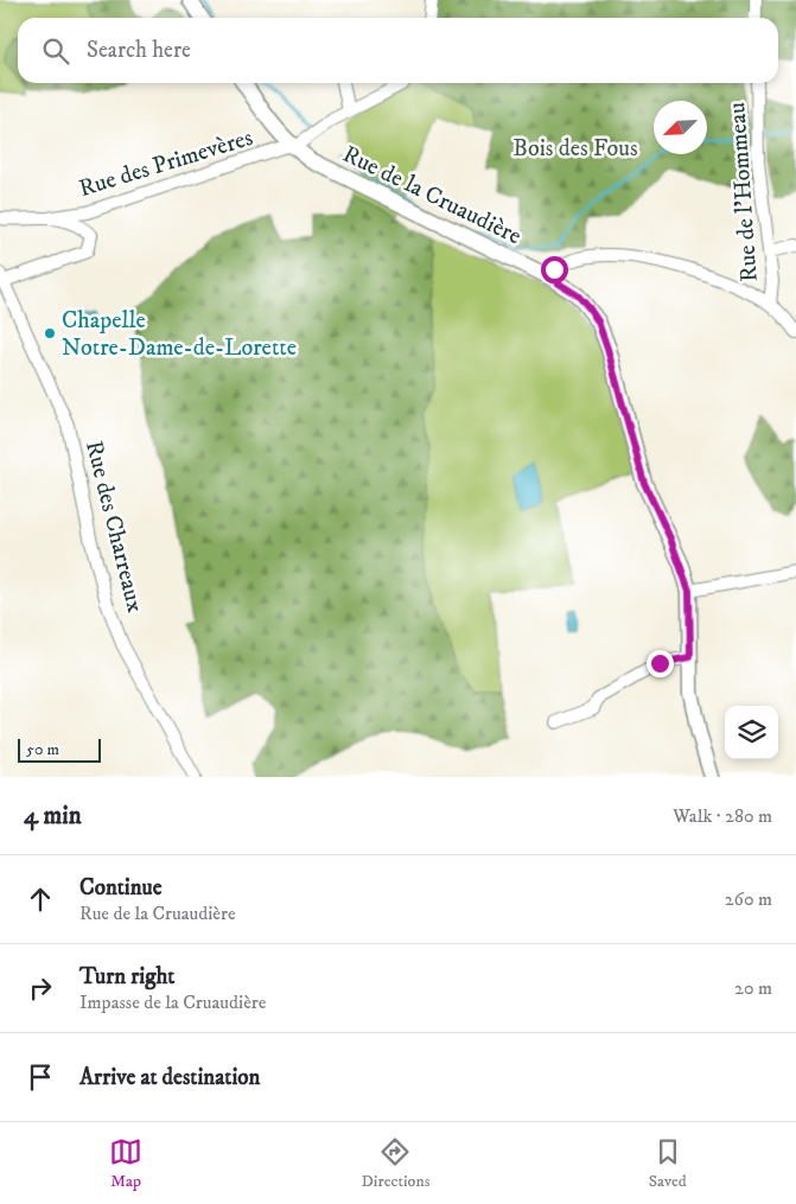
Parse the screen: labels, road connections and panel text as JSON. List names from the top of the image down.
{
  "streets": {
    "main road": ["Rue de la Cruaudière"],
    "street": ["Rue des Primevères", "Rue de l'Hommeau", "Rue des Charreaux"]
  },
  "crossings": [
    ["Rue des Primevères", "Rue de la Cruaudière"]
  ],
  "parks": ["Bois des Fous"],
  "places": ["Chapelle Notre-Dame-de-Lorette"],
  "scale_bar": "50 m",
  "north": "bottom left",
  "page": {
    "search": "Search here",
    "scale": "50 m",
    "heading": ["4 min", "Walk · 280 m"],
    "list": [
      ["Continue", "Rue de la Cruaudière", "260 m"],
      ["Turn right", "Impasse de la Cruaudière", "20 m"],
      "Arrive at destination"
    ],
    "nav": ["Map", "Directions", "Saved"]
  }
}
